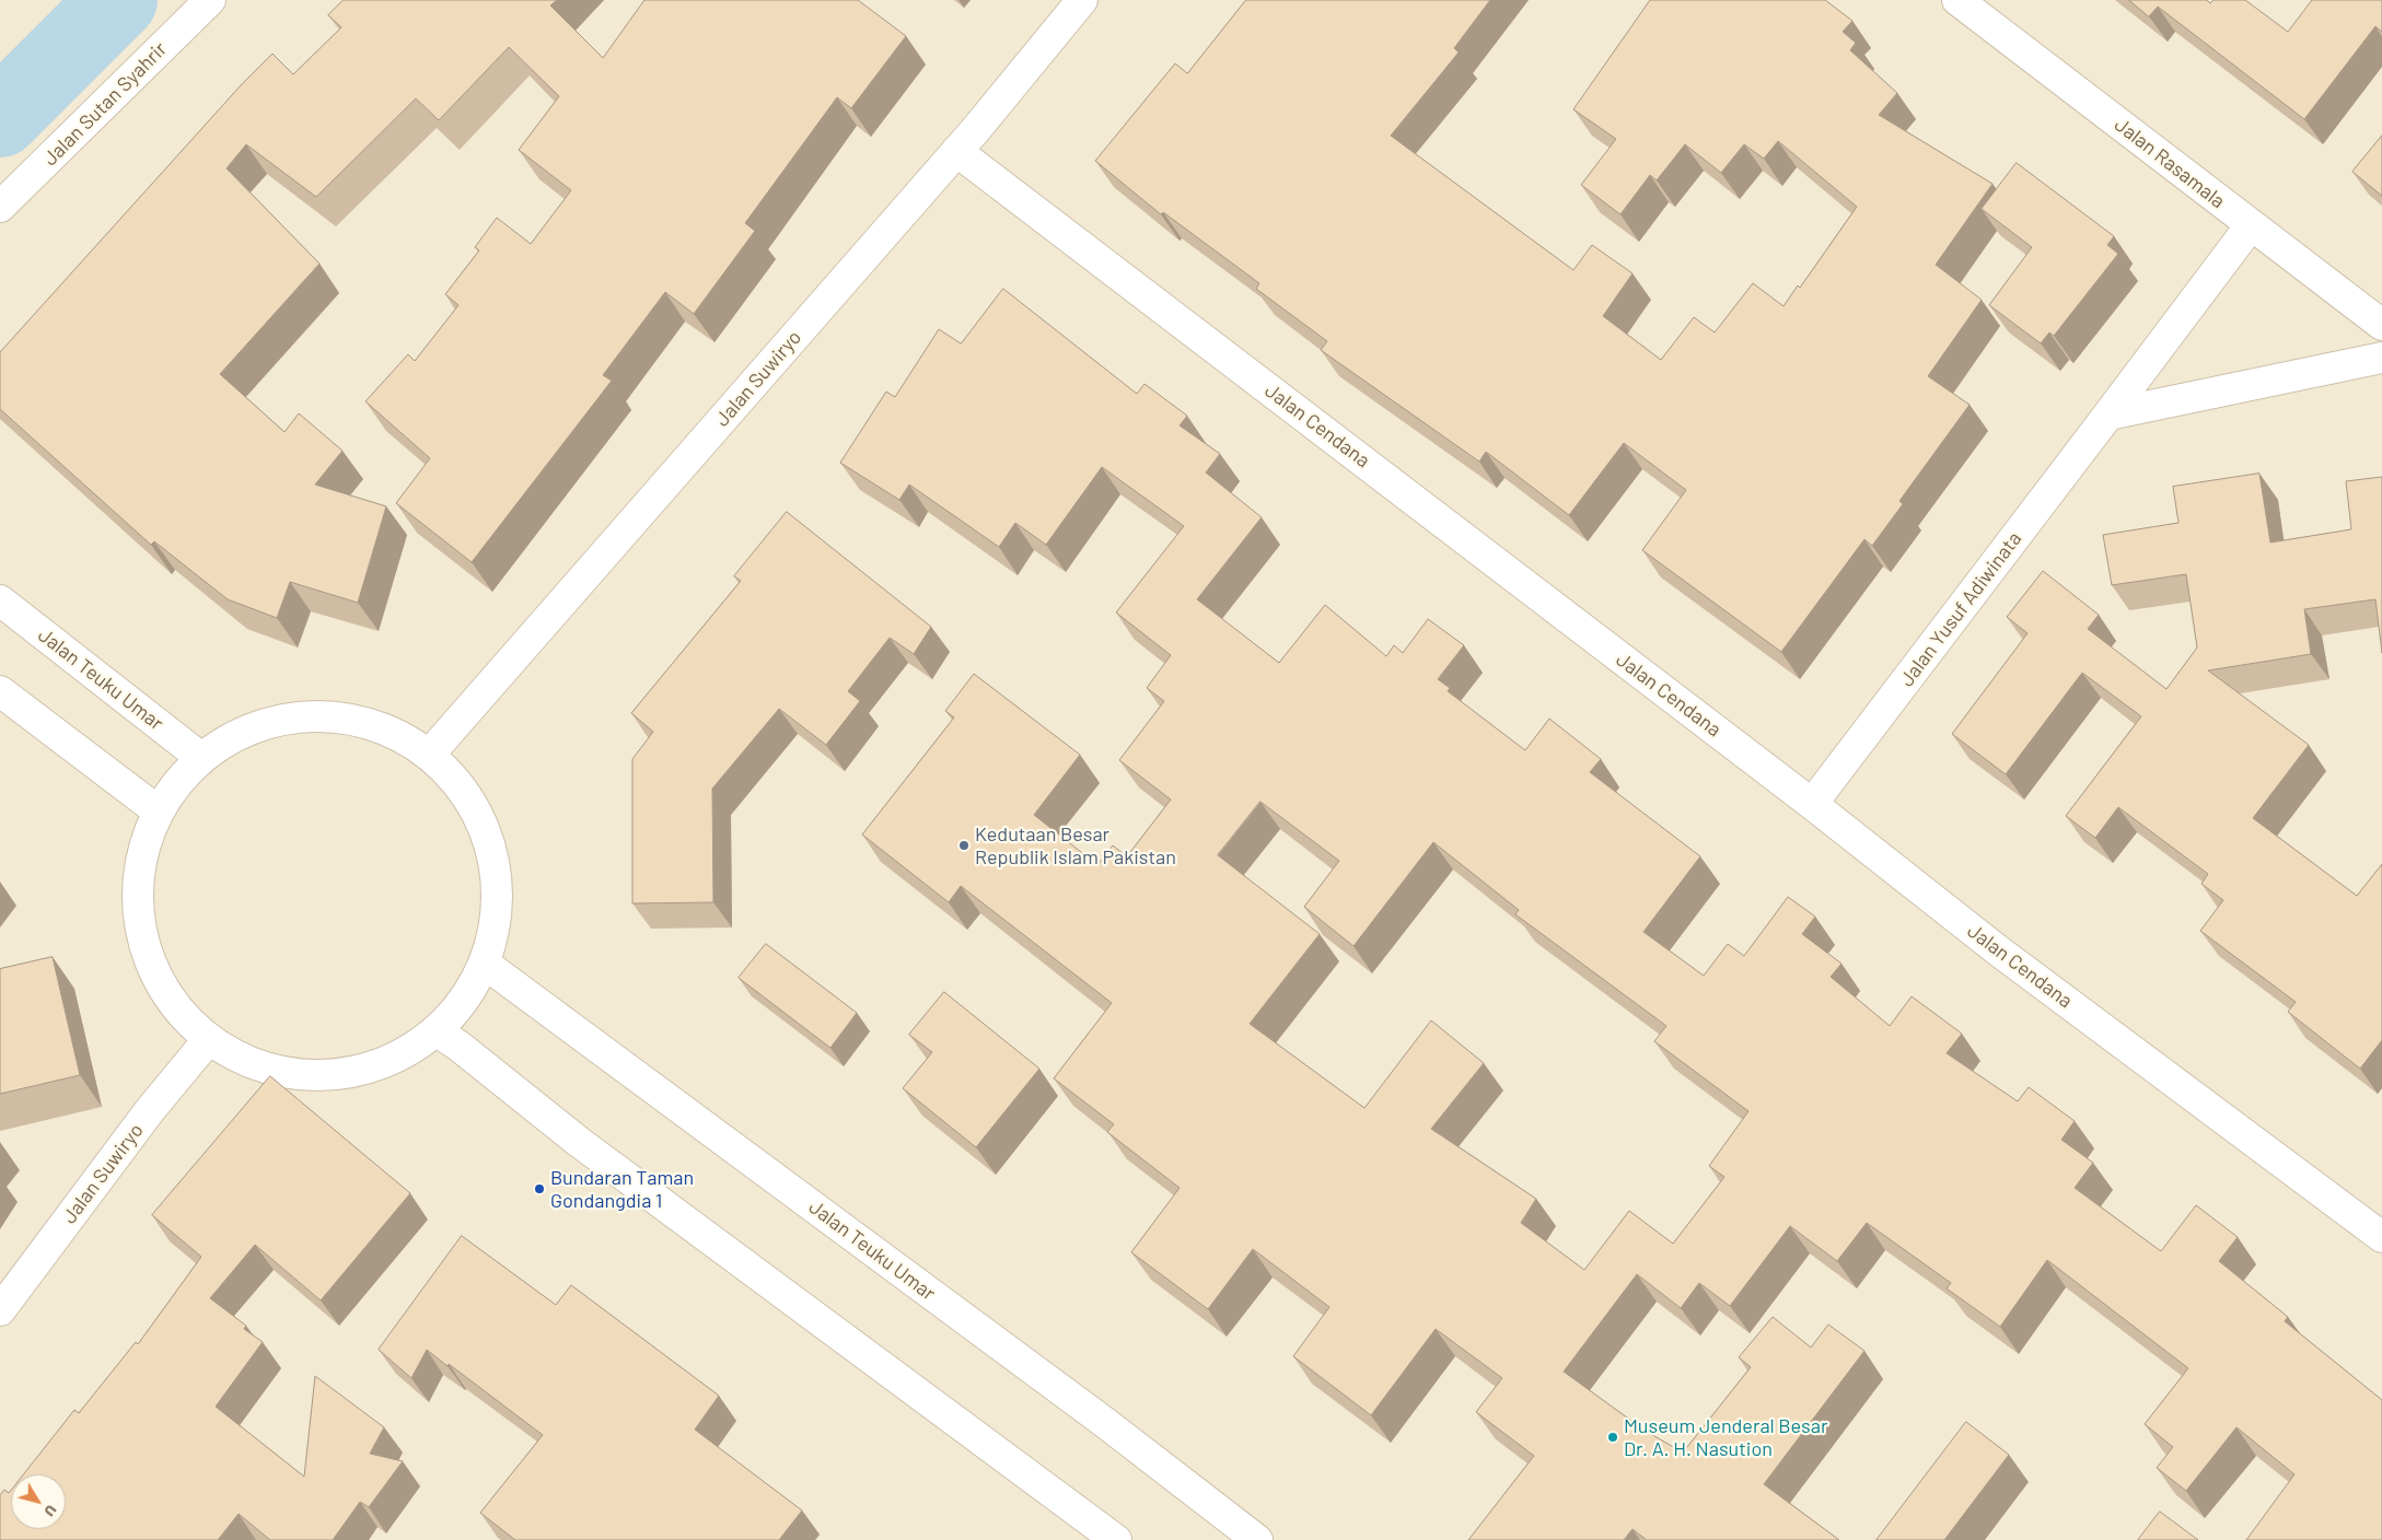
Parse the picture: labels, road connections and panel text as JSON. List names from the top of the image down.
{
  "streets": {
    "street": [
      "Jalan Sutan Syahrir",
      "Jalan Rasamala",
      "Jalan Suwiryo",
      "Jalan Cendana",
      "Jalan Yusuf Adiwinata",
      "Jalan Teuku Umar"
    ]
  },
  "crossings": [
    ["Jalan Rasamala", "Jalan Yusuf Adiwinata"],
    ["Jalan Suwiryo", "Jalan Cendana"],
    ["Jalan Cendana", "Jalan Yusuf Adiwinata"]
  ],
  "places": ["Kedutaan Besar Republik Islam Pakistan", "Bundaran Taman Gondangdia 1", "Museum Jenderal Besar Dr. A. H. Nasution"],
  "north": "bottom right"
}
